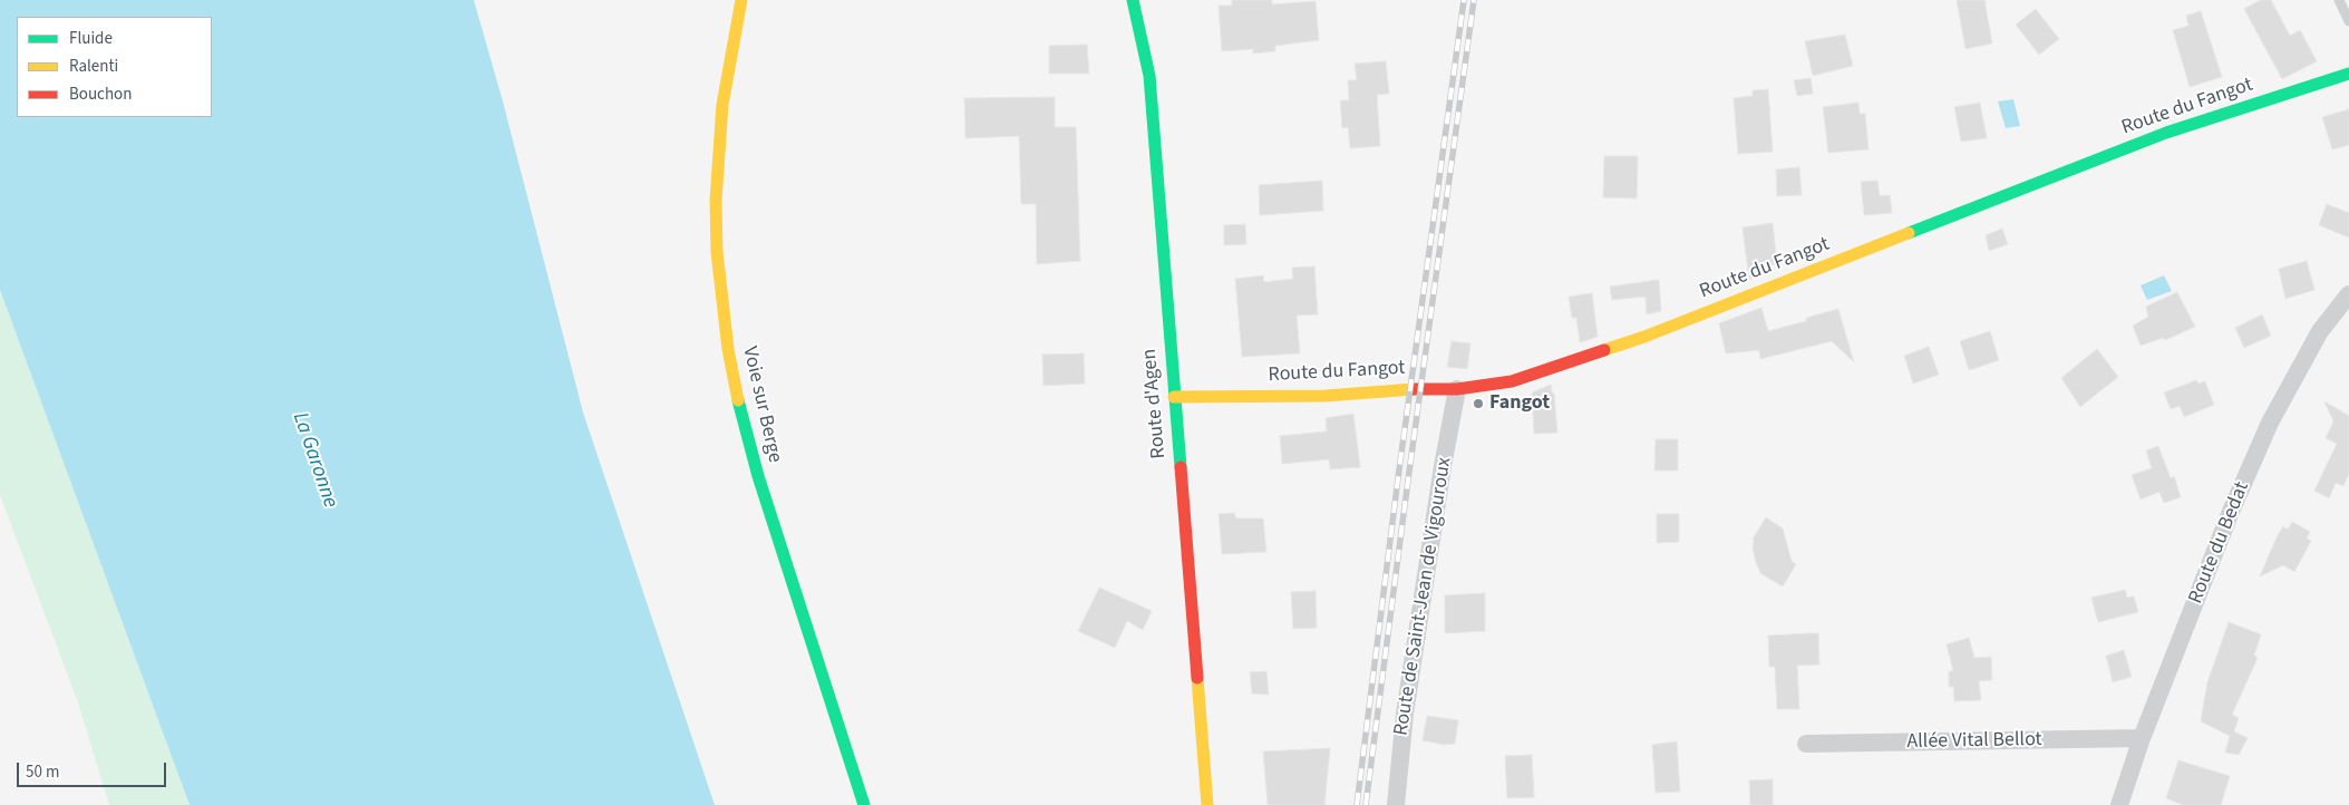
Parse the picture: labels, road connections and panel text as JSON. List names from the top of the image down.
{
  "streets": {
    "main road": ["Route du Fangot", "Route d'Agen", "Voie sur Berge"],
    "street": ["Route du Bedat", "Route de Saint-Jean de Vigouroux", "Allée Vital Bellot"]
  },
  "crossings": [
    ["Route du Fangot", "Route d'Agen"],
    ["Route du Fangot", "Route de Saint-Jean de Vigouroux"],
    ["Route du Bedat", "Allée Vital Bellot"]
  ],
  "water": ["La Garonne"],
  "places": ["Fangot"],
  "legend": ["Fluide", "Ralenti", "Bouchon"],
  "scale_bar": "50 m"
}
